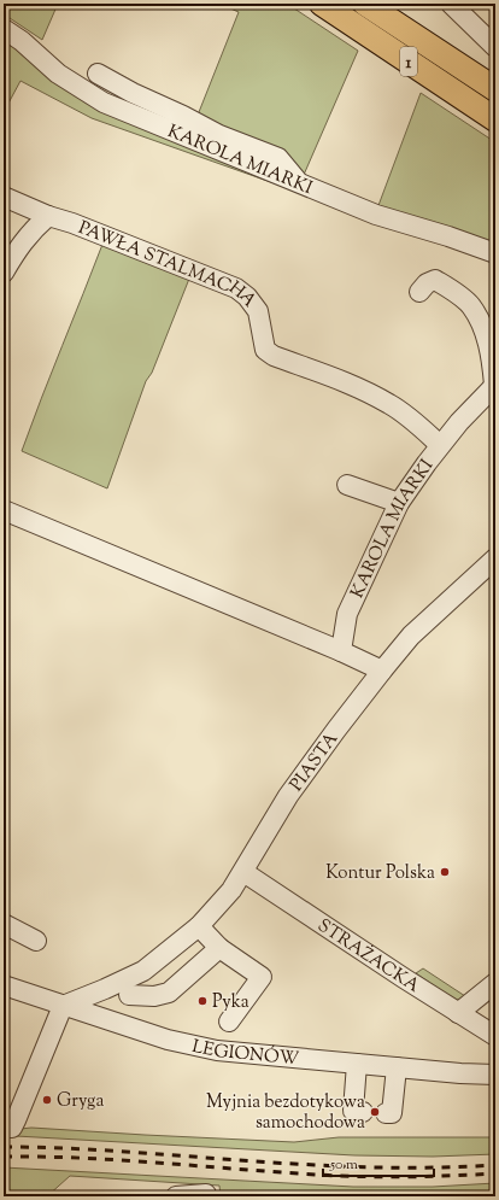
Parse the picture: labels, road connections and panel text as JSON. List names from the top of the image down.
{
  "streets": {
    "main road": ["1"],
    "street": [
      "KAROLA MIARKI",
      "PAWŁA STALMACHA",
      "PIASTA",
      "STRAŻACKA",
      "LEGIONÓW"
    ]
  },
  "crossings": [
    ["KAROLA MIARKI", "PAWŁA STALMACHA"],
    ["PIASTA", "STRAŻACKA"],
    ["PIASTA", "LEGIONÓW"]
  ],
  "places": [
    "Kontur Polska",
    "Pyka",
    "Gryga",
    "Myjnia bezdotykowa samochodowa"
  ],
  "scale_bar": "50 m"
}
